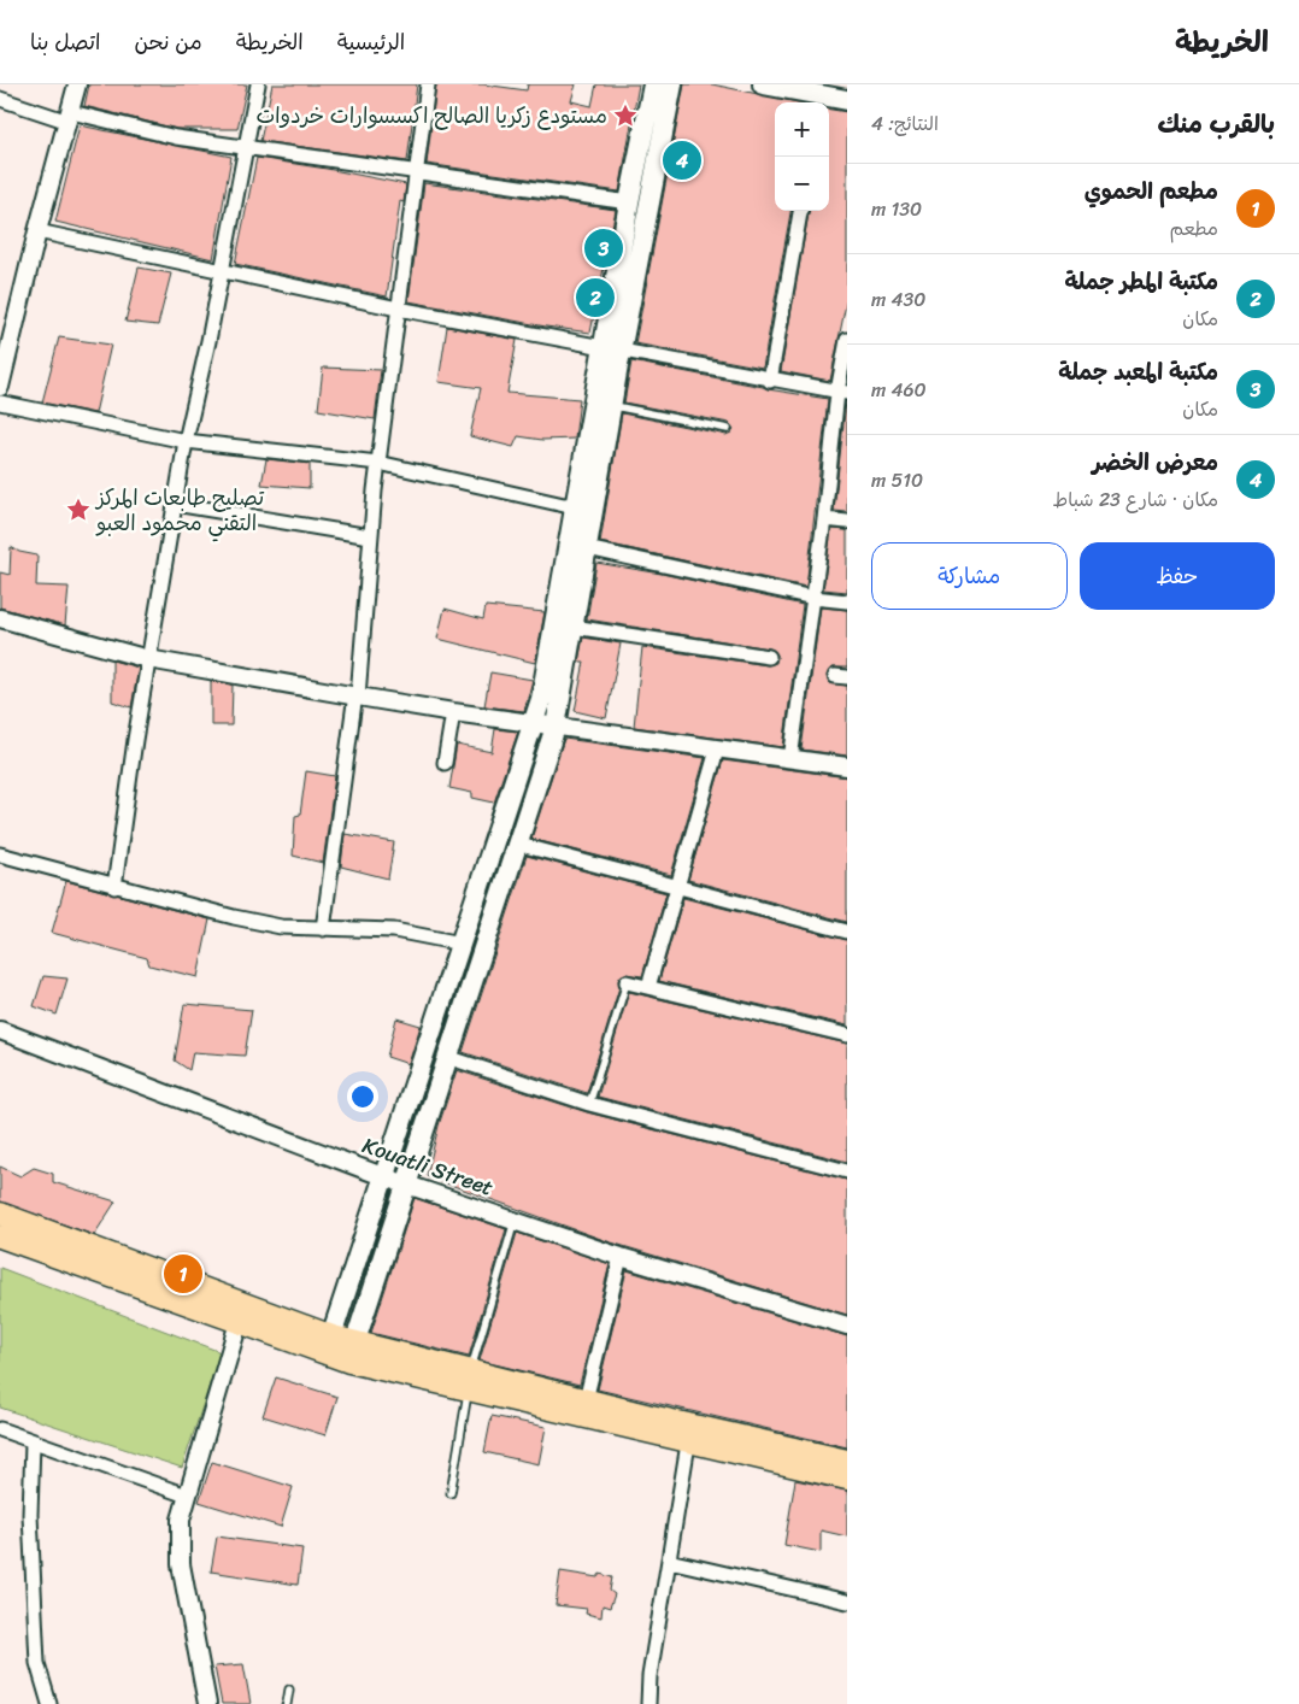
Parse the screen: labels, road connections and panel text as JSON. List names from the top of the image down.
{
  "streets": {
    "street": ["Kouatli Street"]
  },
  "places": {
    "place": ["مستودع زكريا الصالح اكسسوارات خردوات", "تصليح طابعات المركز التقني محمود العبو"]
  },
  "page": {
    "header": "الخريطة",
    "nav": [
      "الرئيسية",
      "الخريطة",
      "من نحن",
      "اتصل بنا"
    ],
    "heading": ["بالقرب منك", "النتائج: 4"],
    "map_buttons": ["+", "−"],
    "pins": [
      "4",
      "3",
      "2",
      "1"
    ],
    "list": [
      {
        "mark": "1",
        "name": "مطعم الحموي",
        "note": "مطعم",
        "value": "130 m"
      },
      {
        "mark": "2",
        "name": "مكتبة المطر جملة",
        "note": "مكان",
        "value": "430 m"
      },
      {
        "mark": "3",
        "name": "مكتبة المعبد جملة",
        "note": "مكان",
        "value": "460 m"
      },
      {
        "mark": "4",
        "name": "معرض الخضر",
        "note": "مكان · شارع 23 شباط",
        "value": "510 m"
      }
    ],
    "buttons": ["حفظ", "مشاركة"]
  }
}
